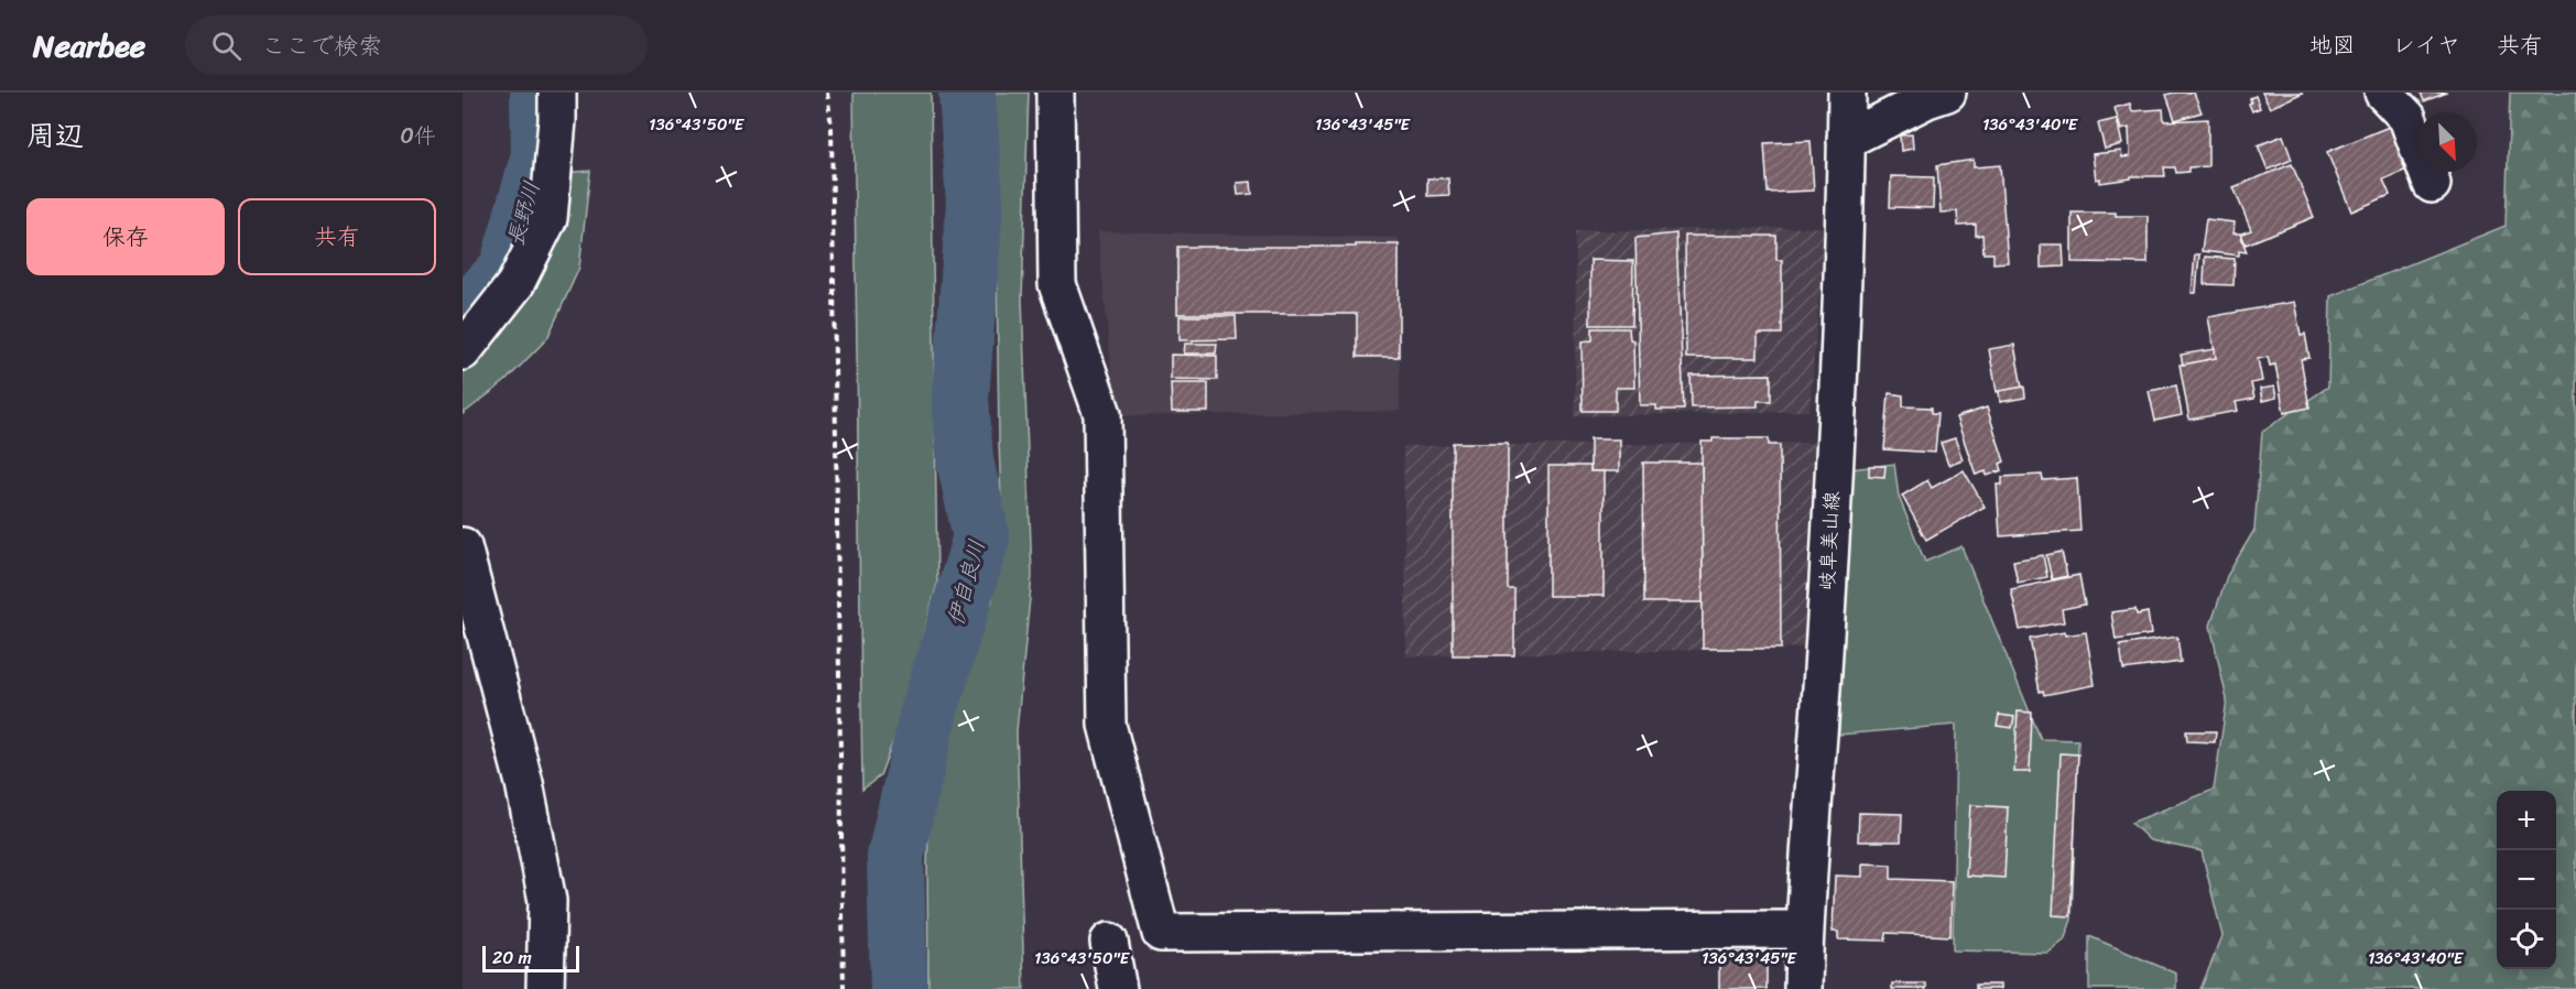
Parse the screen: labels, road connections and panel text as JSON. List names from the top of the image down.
{
  "streets": {
    "street": ["岐阜美山線"]
  },
  "water": ["長野川", "伊自良川"],
  "scale_bar": "20 m",
  "north": "bottom right",
  "page": {
    "header": "Nearbee",
    "search": "ここで検索",
    "nav": ["地図", "レイヤ", "共有"],
    "heading": ["周辺", "0件"],
    "buttons": ["保存", "共有"],
    "map_buttons": ["+", "−"],
    "scale": "20 m"
  },
  "coordinates": ["136°43'50\"E", "136°43'45\"E", "136°43'40\"E"]
}
